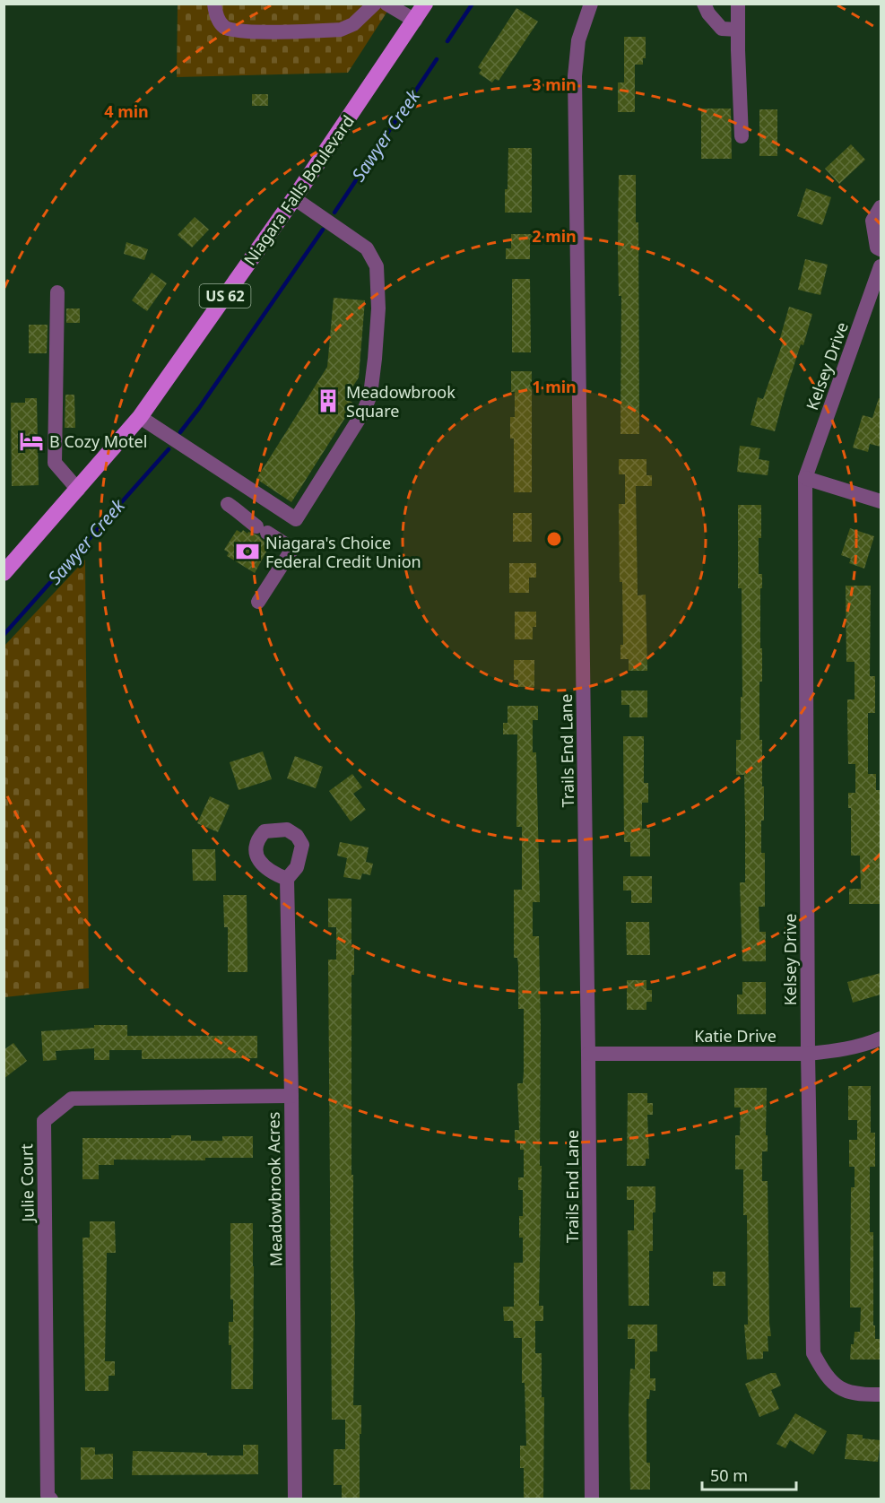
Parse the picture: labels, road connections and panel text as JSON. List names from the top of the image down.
{
  "streets": {
    "main road": ["Niagara Falls Boulevard", "US 62"],
    "street": [
      "Kelsey Drive",
      "Trails End Lane",
      "Katie Drive",
      "Julie Court",
      "Meadowbrook Acres"
    ]
  },
  "crossings": [
    ["Kelsey Drive", "Katie Drive"],
    ["Trails End Lane", "Katie Drive"],
    ["Julie Court", "Meadowbrook Acres"]
  ],
  "water": ["Sawyer Creek"],
  "places": {
    "building": ["Meadowbrook Square"],
    "hotel": ["B Cozy Motel"],
    "bank": ["Niagara's Choice Federal Credit Union"]
  },
  "scale_bar": "50 m",
  "rings": [
    "3 min",
    "4 min",
    "2 min",
    "1 min"
  ]
}
